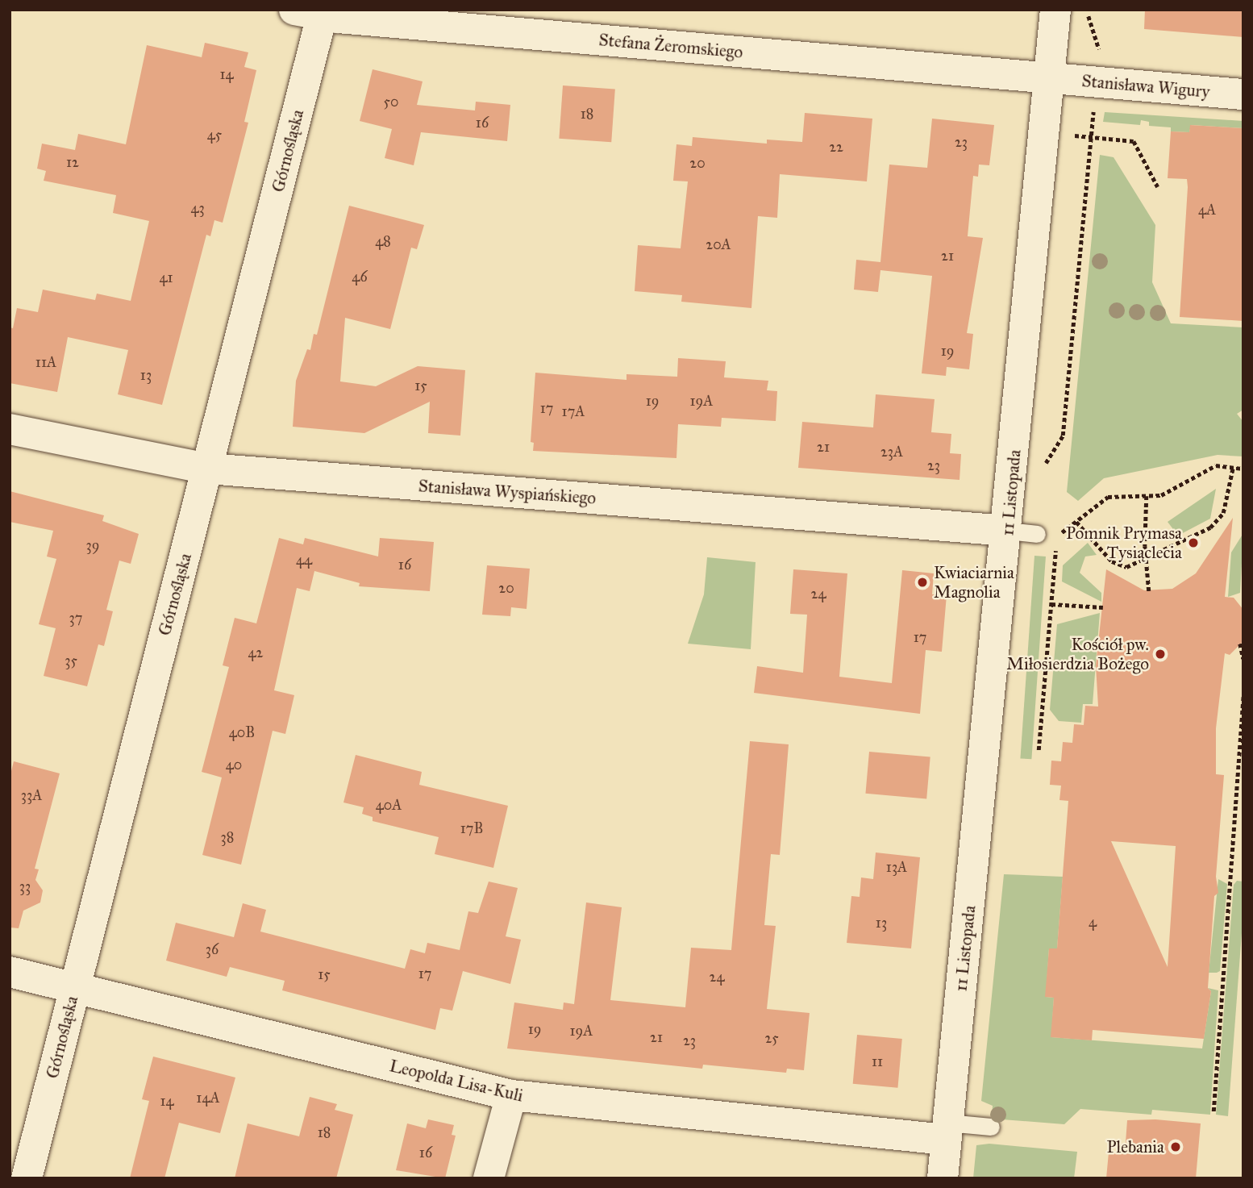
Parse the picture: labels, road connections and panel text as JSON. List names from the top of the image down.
{
  "streets": {
    "street": [
      "Stefana Żeromskiego",
      "Stanisława Wigury",
      "Górnośląska",
      "Stanisława Wyspiańskiego",
      "11 Listopada",
      "Leopolda Lisa-Kuli"
    ]
  },
  "crossings": [
    ["Stefana Żeromskiego", "Stanisława Wigury"],
    ["Stefana Żeromskiego", "Górnośląska"],
    ["Stefana Żeromskiego", "11 Listopada"],
    ["Stanisława Wigury", "11 Listopada"],
    ["Górnośląska", "Stanisława Wyspiańskiego"],
    ["Górnośląska", "Leopolda Lisa-Kuli"],
    ["Stanisława Wyspiańskiego", "11 Listopada"],
    ["11 Listopada", "Leopolda Lisa-Kuli"]
  ],
  "places": [
    "Pomnik Prymasa Tysiąclecia",
    "Kwiaciarnia Magnolia",
    "Kościół pw. Miłosierdzia Bożego",
    "Plebania"
  ],
  "house_numbers": [
    "14",
    "50",
    "18",
    "16",
    "45",
    "23",
    "22",
    "12",
    "20",
    "43",
    "4A",
    "48",
    "20A",
    "21",
    "46",
    "41",
    "19",
    "11A",
    "13",
    "15",
    "19",
    "19A",
    "17",
    "17A",
    "21",
    "23A",
    "23",
    "39",
    "44",
    "16",
    "20",
    "24",
    "37",
    "17",
    "42",
    "35",
    "40B",
    "40",
    "33A",
    "40A",
    "17B",
    "38",
    "13A",
    "33",
    "4",
    "13",
    "36",
    "17",
    "15",
    "24",
    "19",
    "19A",
    "21",
    "25",
    "23",
    "11",
    "14A",
    "14",
    "18",
    "16"
  ]
}
